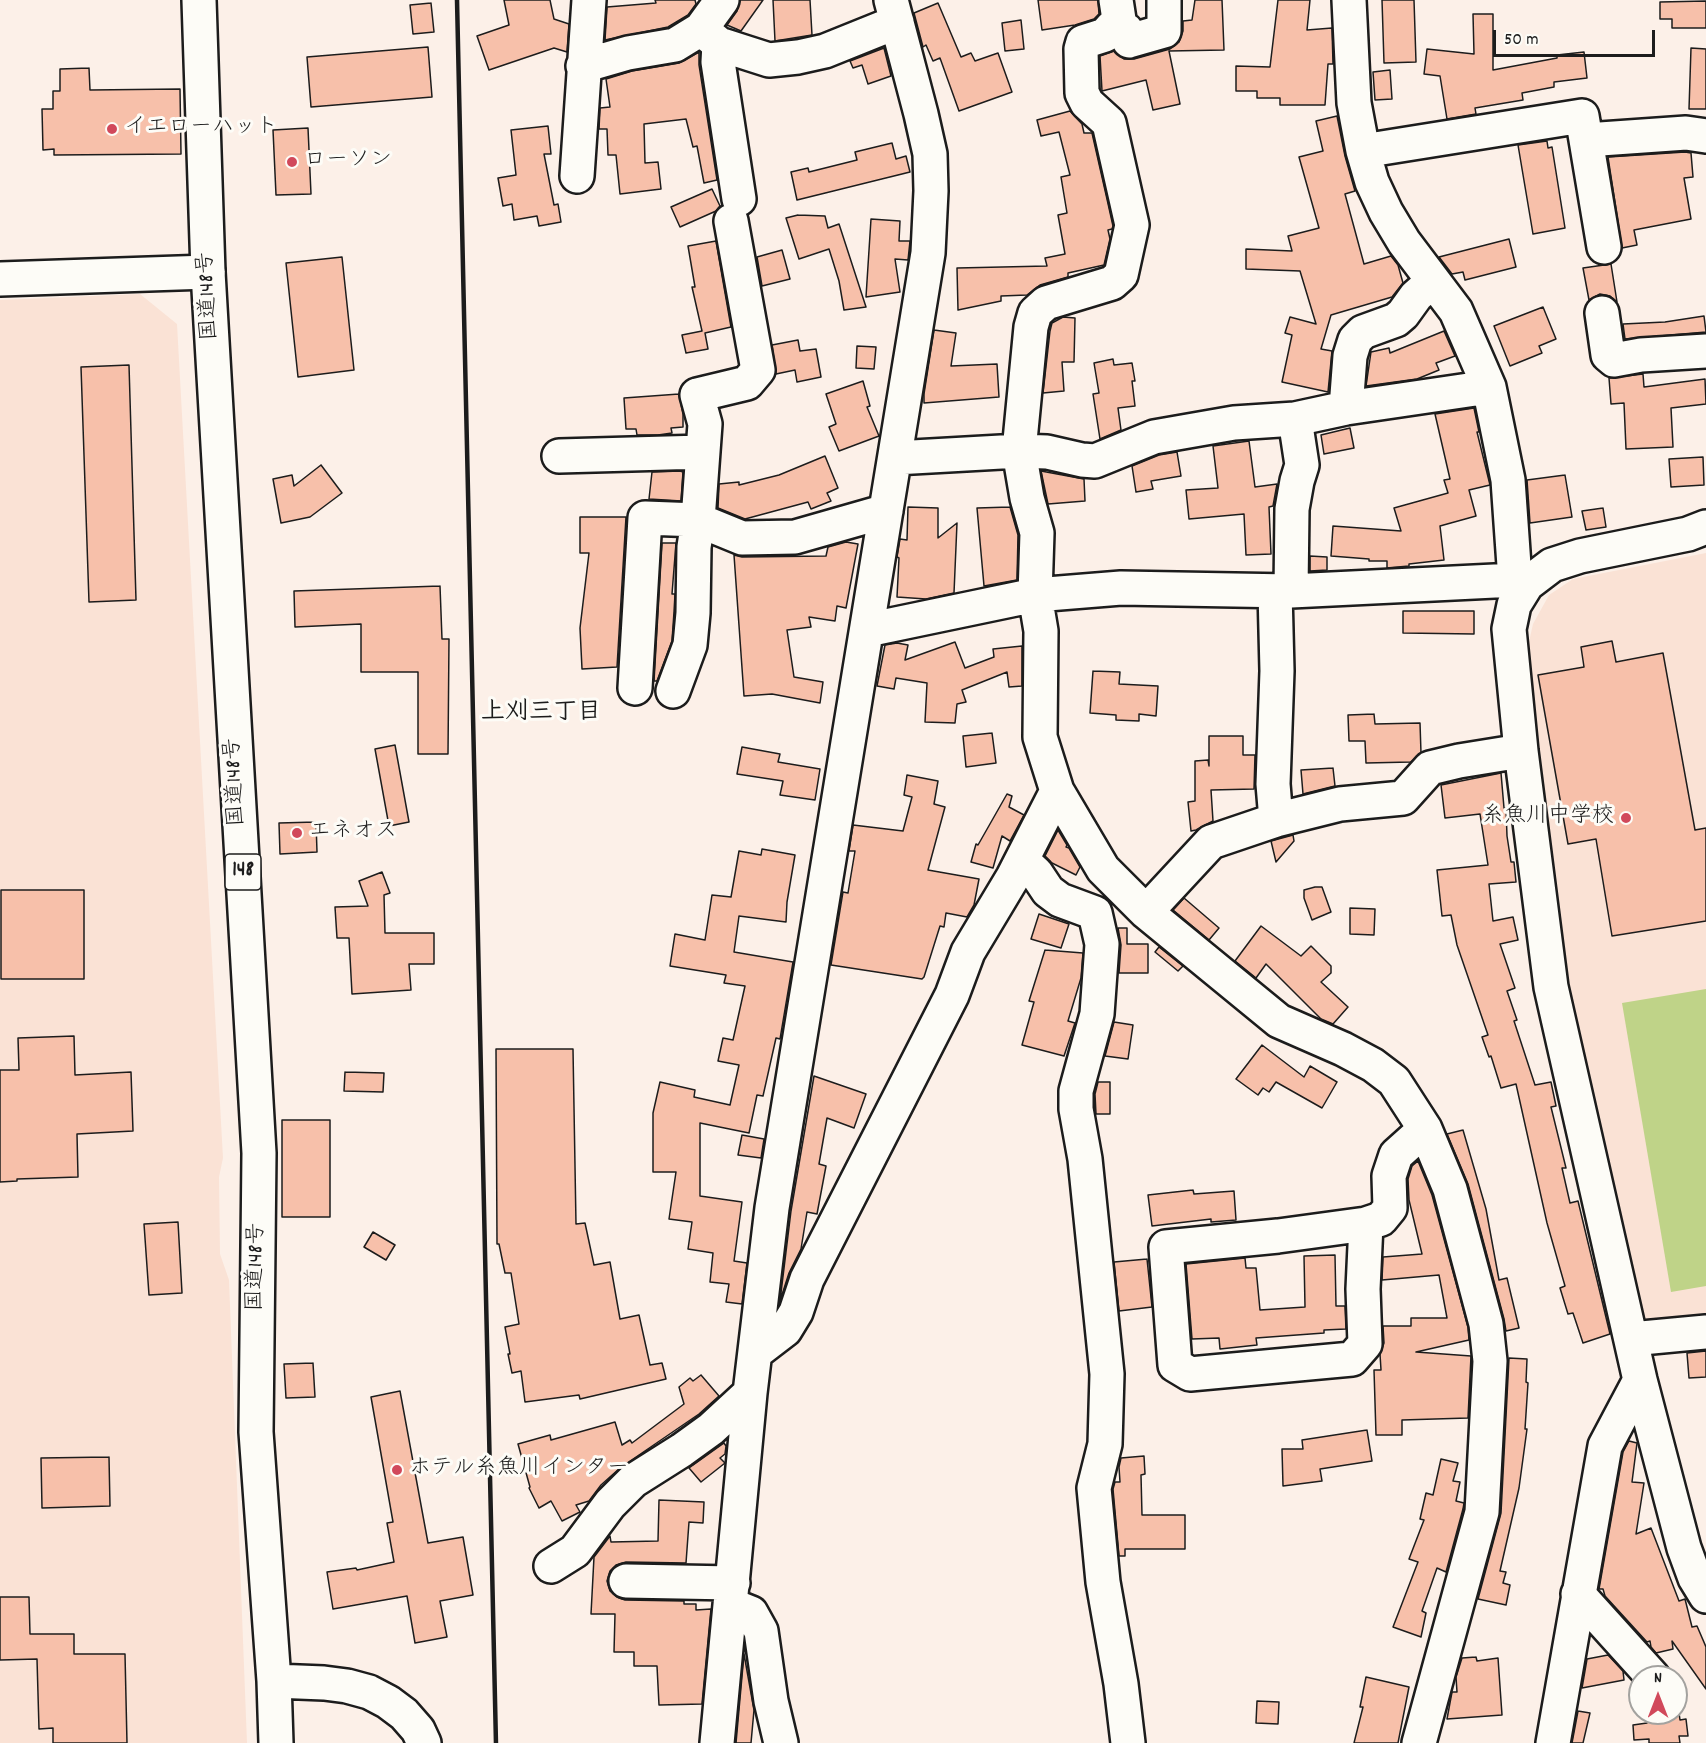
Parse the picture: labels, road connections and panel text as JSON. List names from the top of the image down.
{
  "streets": {
    "main road": ["国道148号", "148"]
  },
  "districts": ["上刈三丁目"],
  "places": [
    "イエローハット",
    "ローソン",
    "糸魚川中学校",
    "エネオス",
    "ホテル糸魚川インター"
  ],
  "scale_bar": "50 m",
  "north": "top"
}
